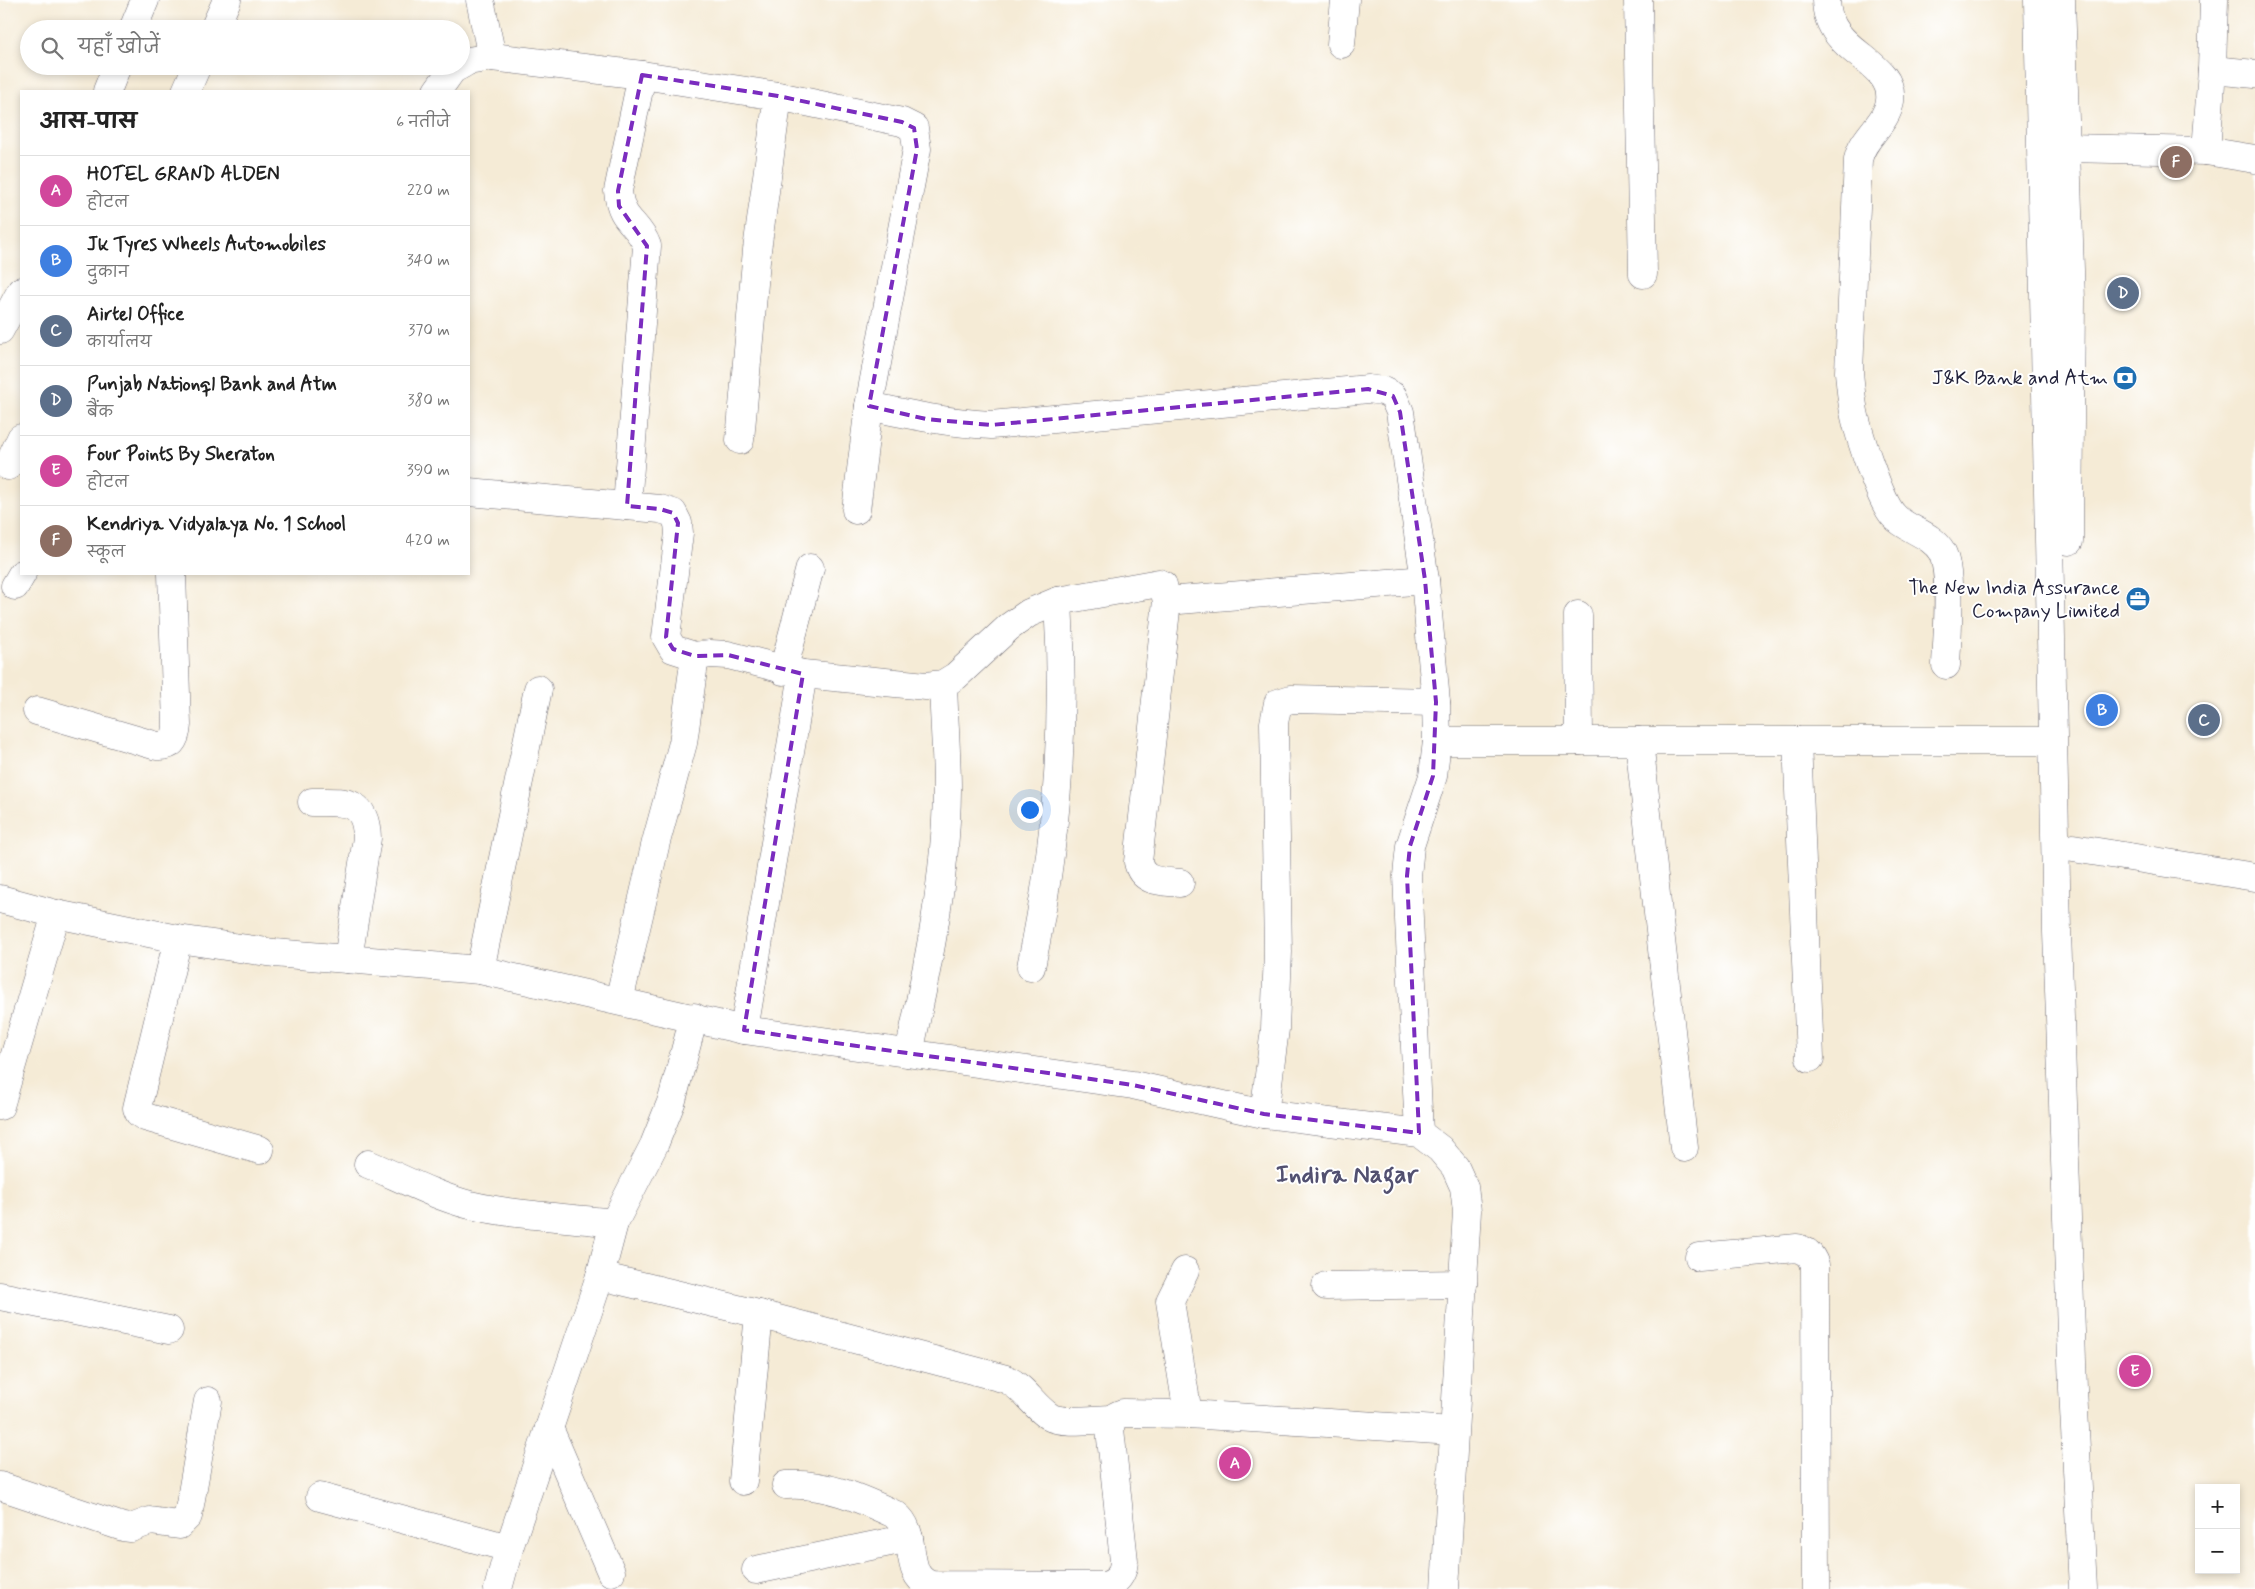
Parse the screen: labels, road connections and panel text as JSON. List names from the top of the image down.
{
  "districts": ["Indira Nagar"],
  "places": {
    "bank": ["J&K Bank and Atm"],
    "office": ["The New India Assurance Company Limited"]
  },
  "page": {
    "search": "यहाँ खोजें",
    "heading": ["आस-पास", "6 नतीजे"],
    "pins": [
      "F",
      "D",
      "B",
      "C",
      "E",
      "A"
    ],
    "list": [
      {
        "mark": "A",
        "name": "HOTEL GRAND ALDEN",
        "note": "होटल",
        "value": "220 m"
      },
      {
        "mark": "B",
        "name": "Jk Tyres Wheels Automobiles",
        "note": "दुकान",
        "value": "340 m"
      },
      {
        "mark": "C",
        "name": "Airtel Office",
        "note": "कार्यालय",
        "value": "370 m"
      },
      {
        "mark": "D",
        "name": "Punjab Nationql Bank and Atm",
        "note": "बैंक",
        "value": "380 m"
      },
      {
        "mark": "E",
        "name": "Four Points By Sheraton",
        "note": "होटल",
        "value": "390 m"
      },
      {
        "mark": "F",
        "name": "Kendriya Vidyalaya No. 1 School",
        "note": "स्कूल",
        "value": "420 m"
      }
    ],
    "map_buttons": ["+", "−"]
  }
}
